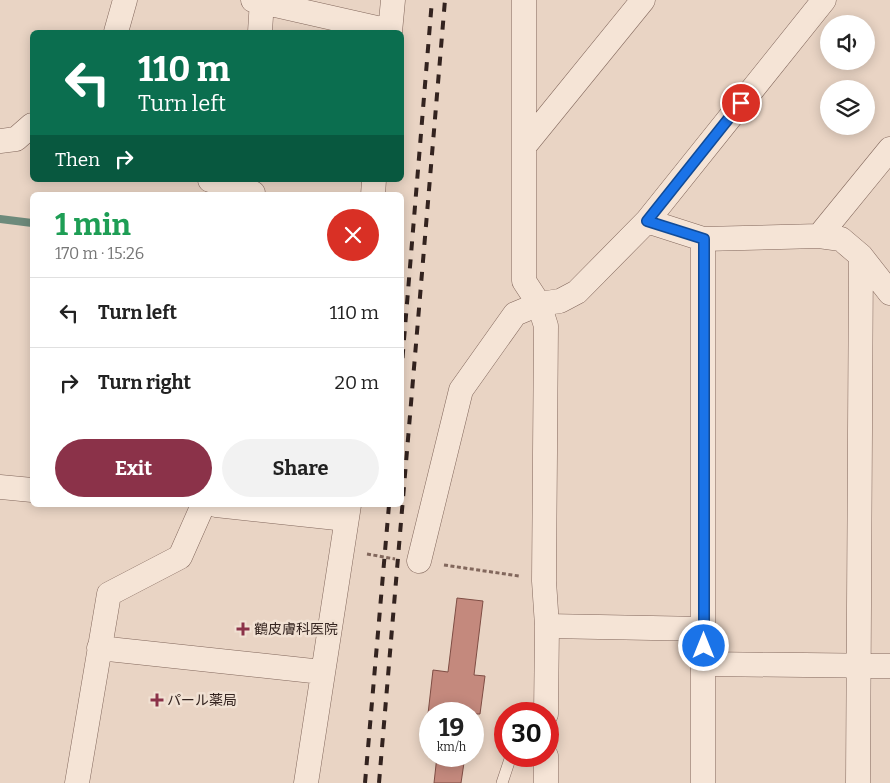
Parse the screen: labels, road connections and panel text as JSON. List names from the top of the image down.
{
  "places": {
    "health": ["鶴皮膚科医院", "パール薬局"]
  },
  "page": {
    "turn": ["110 m", "Turn left"],
    "then": "Then",
    "heading": ["1 min", "170 m · 15:26"],
    "list": [
      {
        "name": "Turn left",
        "value": "110 m"
      },
      {
        "name": "Turn right",
        "value": "20 m"
      }
    ],
    "buttons": ["Exit", "Share"],
    "speed": "19 km/h",
    "limit": "30"
  }
}
